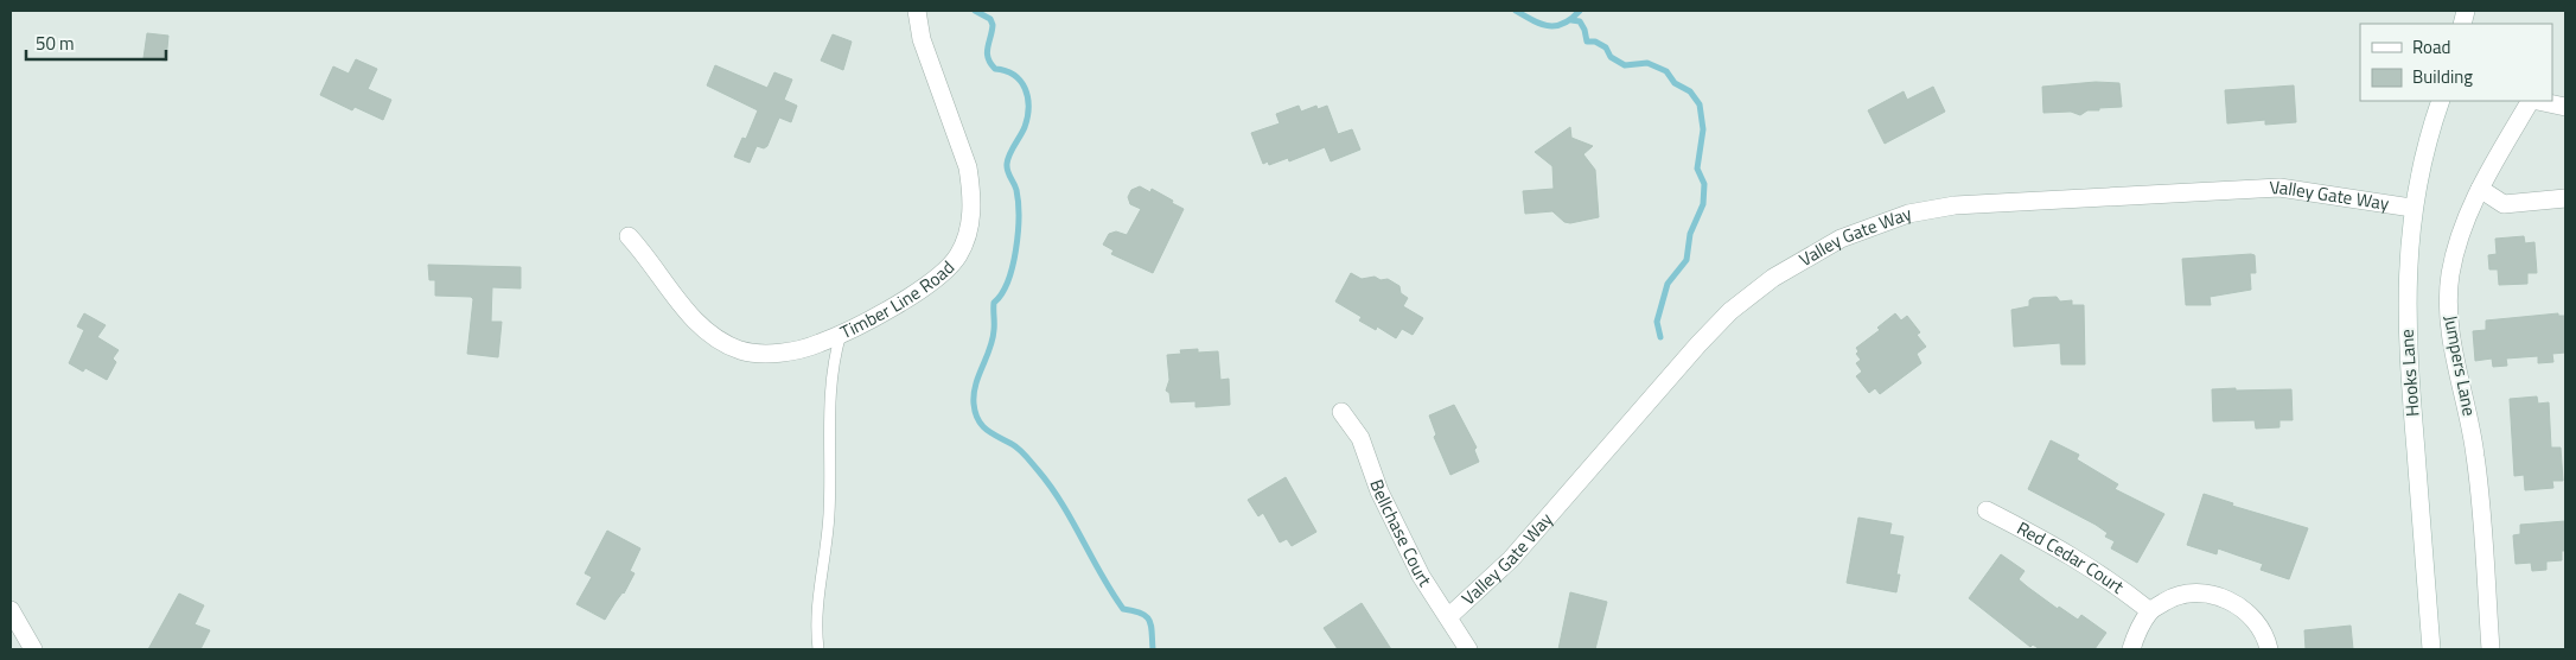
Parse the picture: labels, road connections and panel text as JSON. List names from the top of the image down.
{
  "streets": {
    "street": [
      "Valley Gate Way",
      "Timber Line Road",
      "Jumpers Lane",
      "Hooks Lane",
      "Bellchase Court",
      "Red Cedar Court"
    ]
  },
  "crossings": [
    ["Valley Gate Way", "Hooks Lane"],
    ["Valley Gate Way", "Bellchase Court"]
  ],
  "legend": ["Road", "Building"],
  "scale_bar": "50 m"
}
